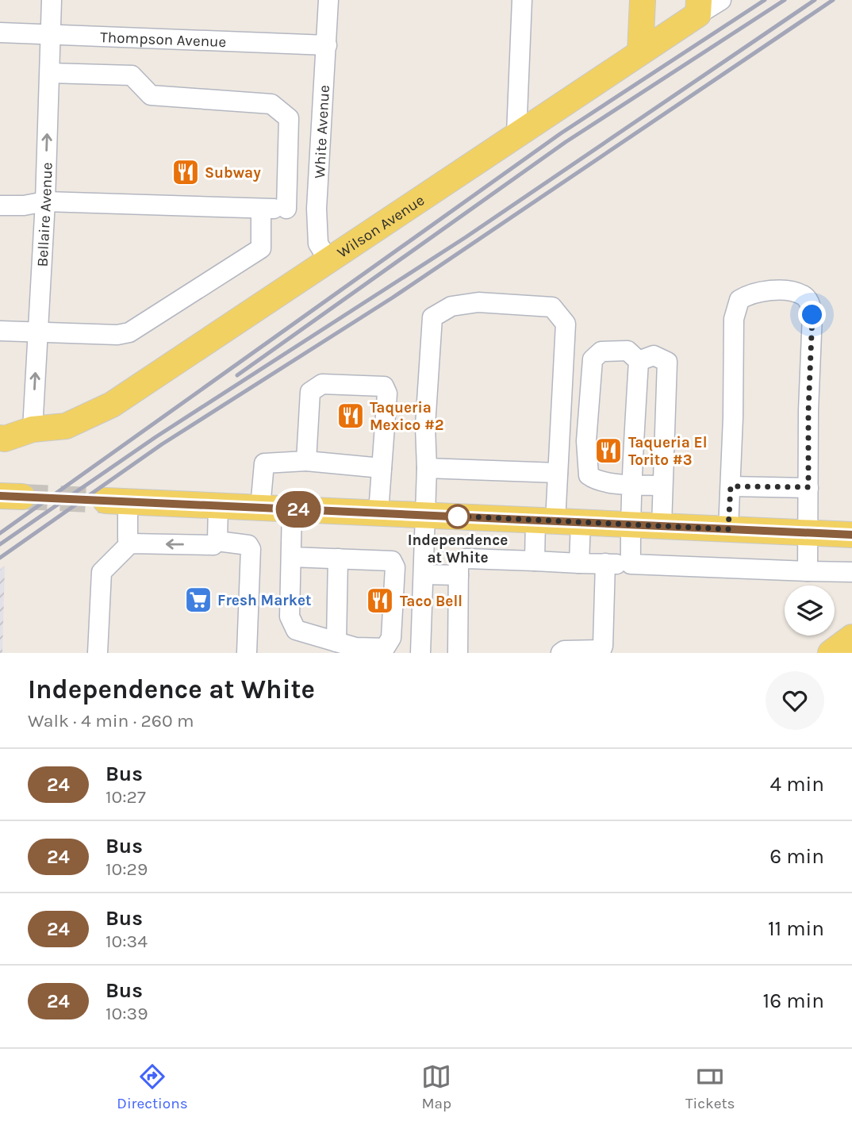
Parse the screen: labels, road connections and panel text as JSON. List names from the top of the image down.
{
  "streets": {
    "main road": ["Wilson Avenue"],
    "street": ["Thompson Avenue", "White Avenue", "Bellaire Avenue"]
  },
  "crossings": [
    ["Thompson Avenue", "White Avenue"],
    ["Thompson Avenue", "Bellaire Avenue"],
    ["White Avenue", "Wilson Avenue"],
    ["Bellaire Avenue", "Wilson Avenue"]
  ],
  "one_way": ["Bellaire Avenue"],
  "places": {
    "restaurant": [
      "Subway",
      "Taqueria Mexico #2",
      "Taqueria El Torito #3",
      "Taco Bell"
    ],
    "other": ["Independence at White"],
    "supermarket": ["Fresh Market"]
  },
  "lines": ["bus line 24"],
  "page": {
    "on_map": "24",
    "heading": ["Independence at White", "Walk · 4 min · 260 m"],
    "list": [
      {
        "mark": "24",
        "name": "Bus",
        "note": "10:27",
        "value": "4 min"
      },
      {
        "mark": "24",
        "name": "Bus",
        "note": "10:29",
        "value": "6 min"
      },
      {
        "mark": "24",
        "name": "Bus",
        "note": "10:34",
        "value": "11 min"
      },
      {
        "mark": "24",
        "name": "Bus",
        "note": "10:39",
        "value": "16 min"
      }
    ],
    "tabs": ["Directions", "Map", "Tickets"]
  }
}
